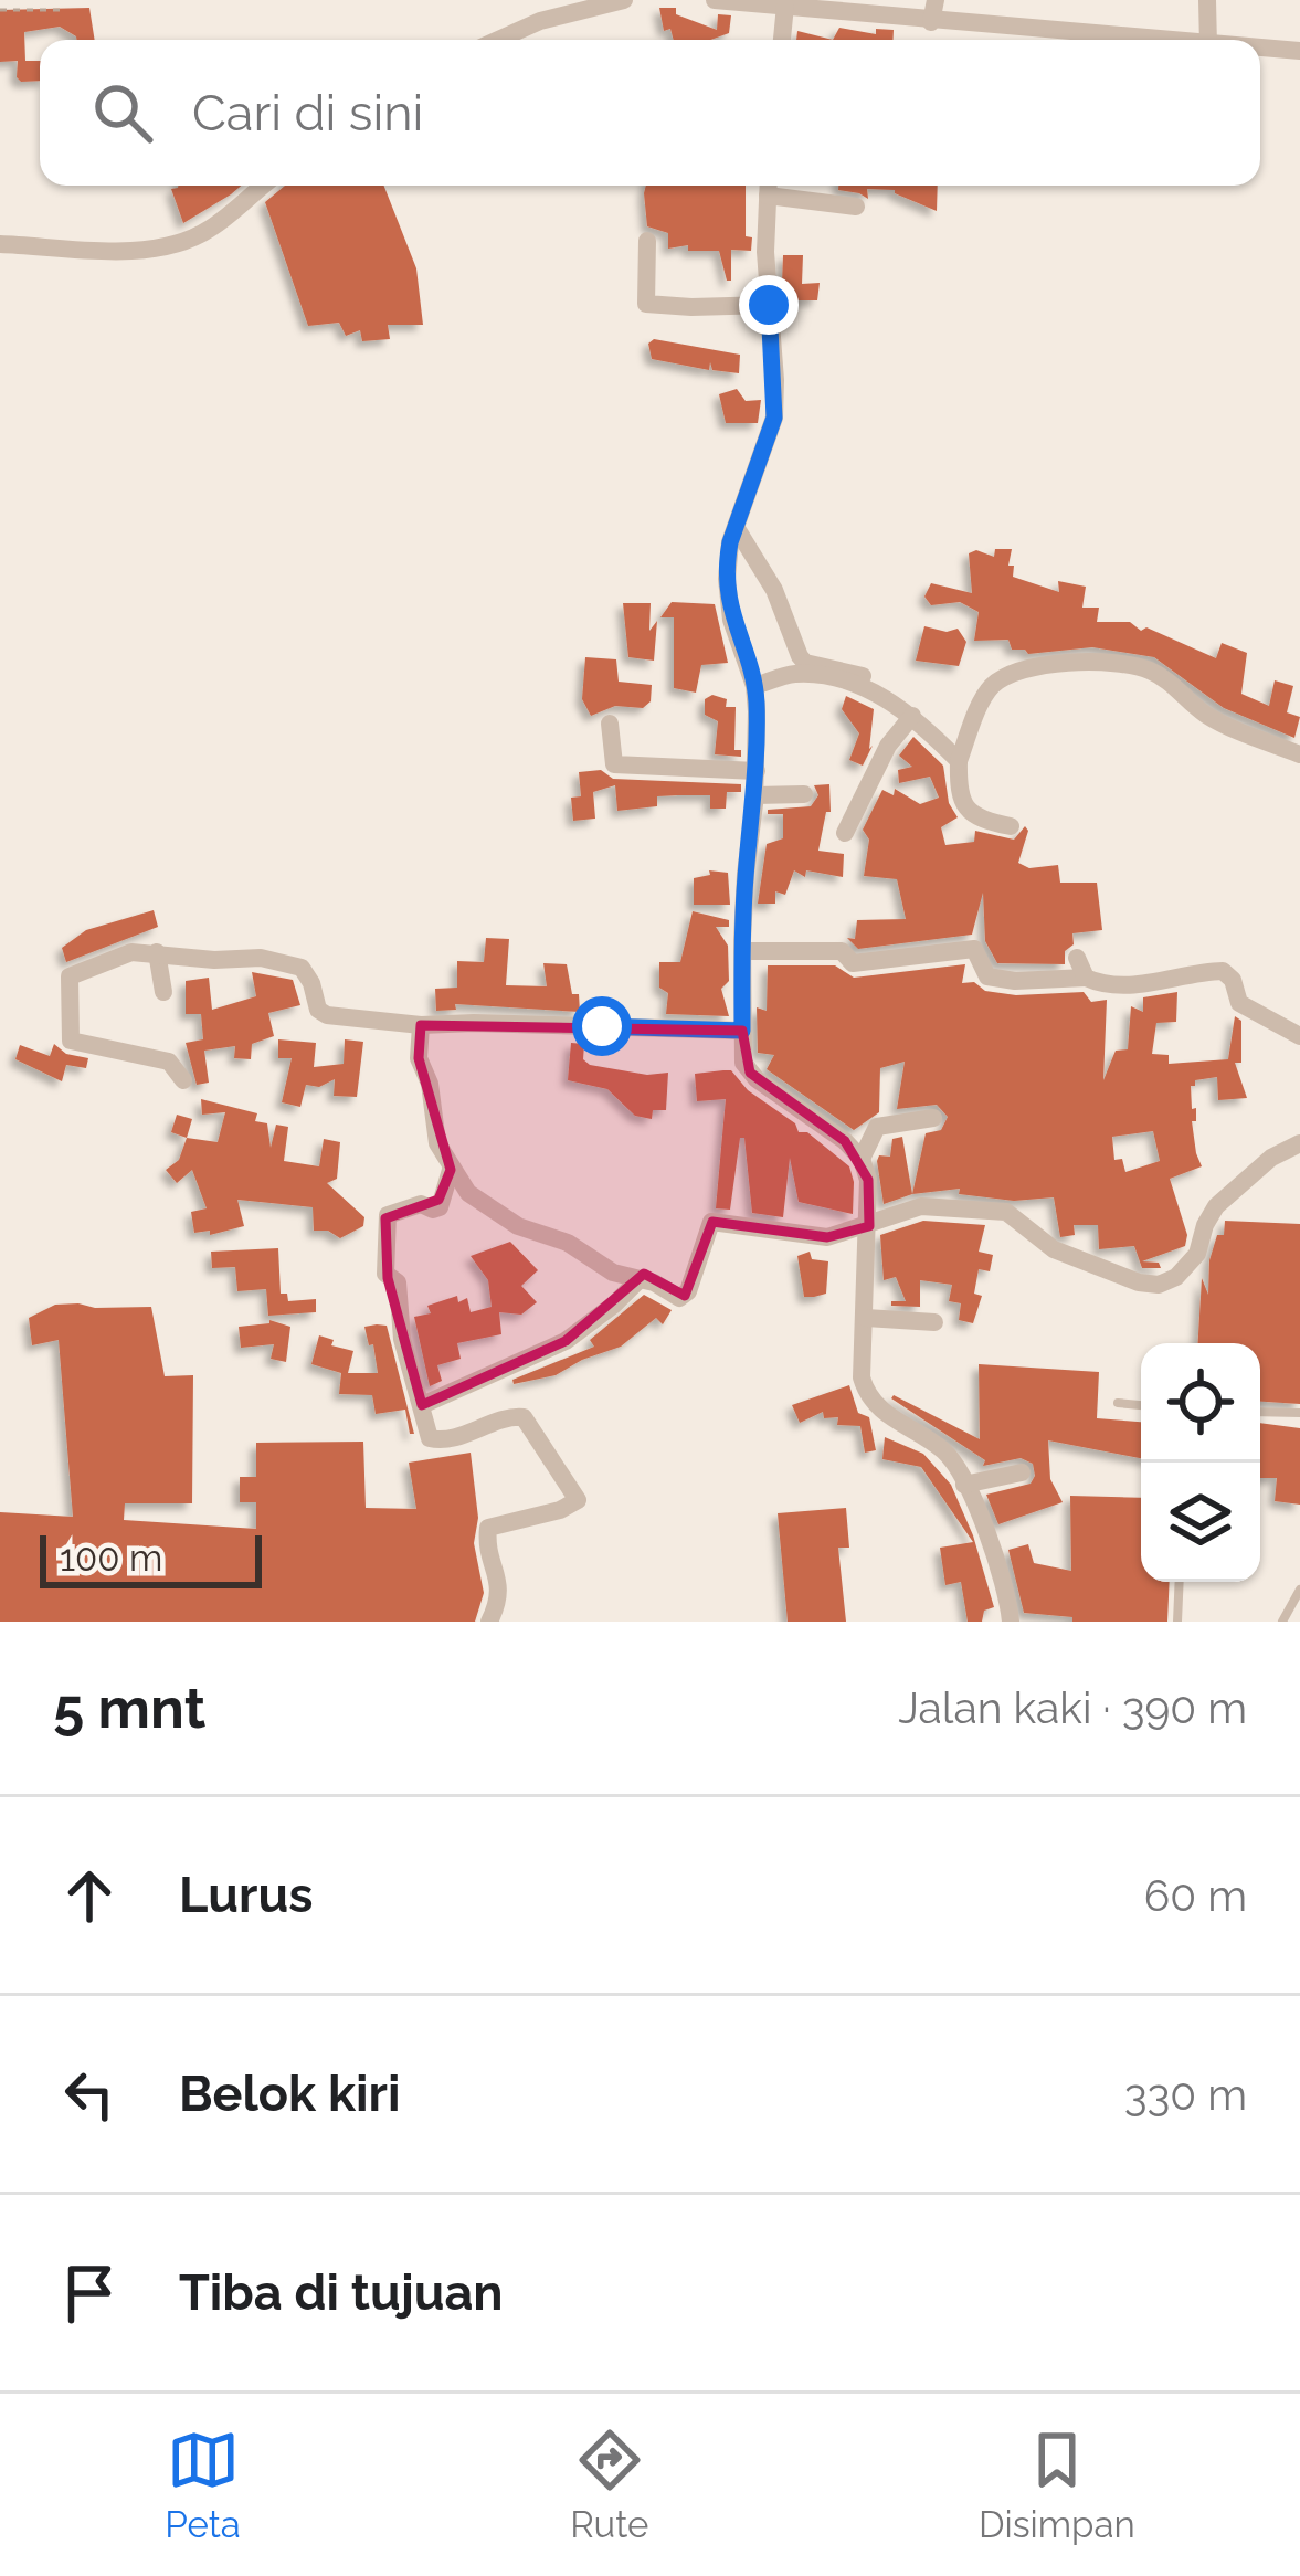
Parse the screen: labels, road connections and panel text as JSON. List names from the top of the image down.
{
  "scale_bar": "100 m",
  "page": {
    "search": "Cari di sini",
    "scale": "100 m",
    "heading": ["5 mnt", "Jalan kaki · 390 m"],
    "list": [
      ["Lurus", "60 m"],
      ["Belok kiri", "330 m"],
      "Tiba di tujuan"
    ],
    "nav": ["Peta", "Rute", "Disimpan"]
  }
}
